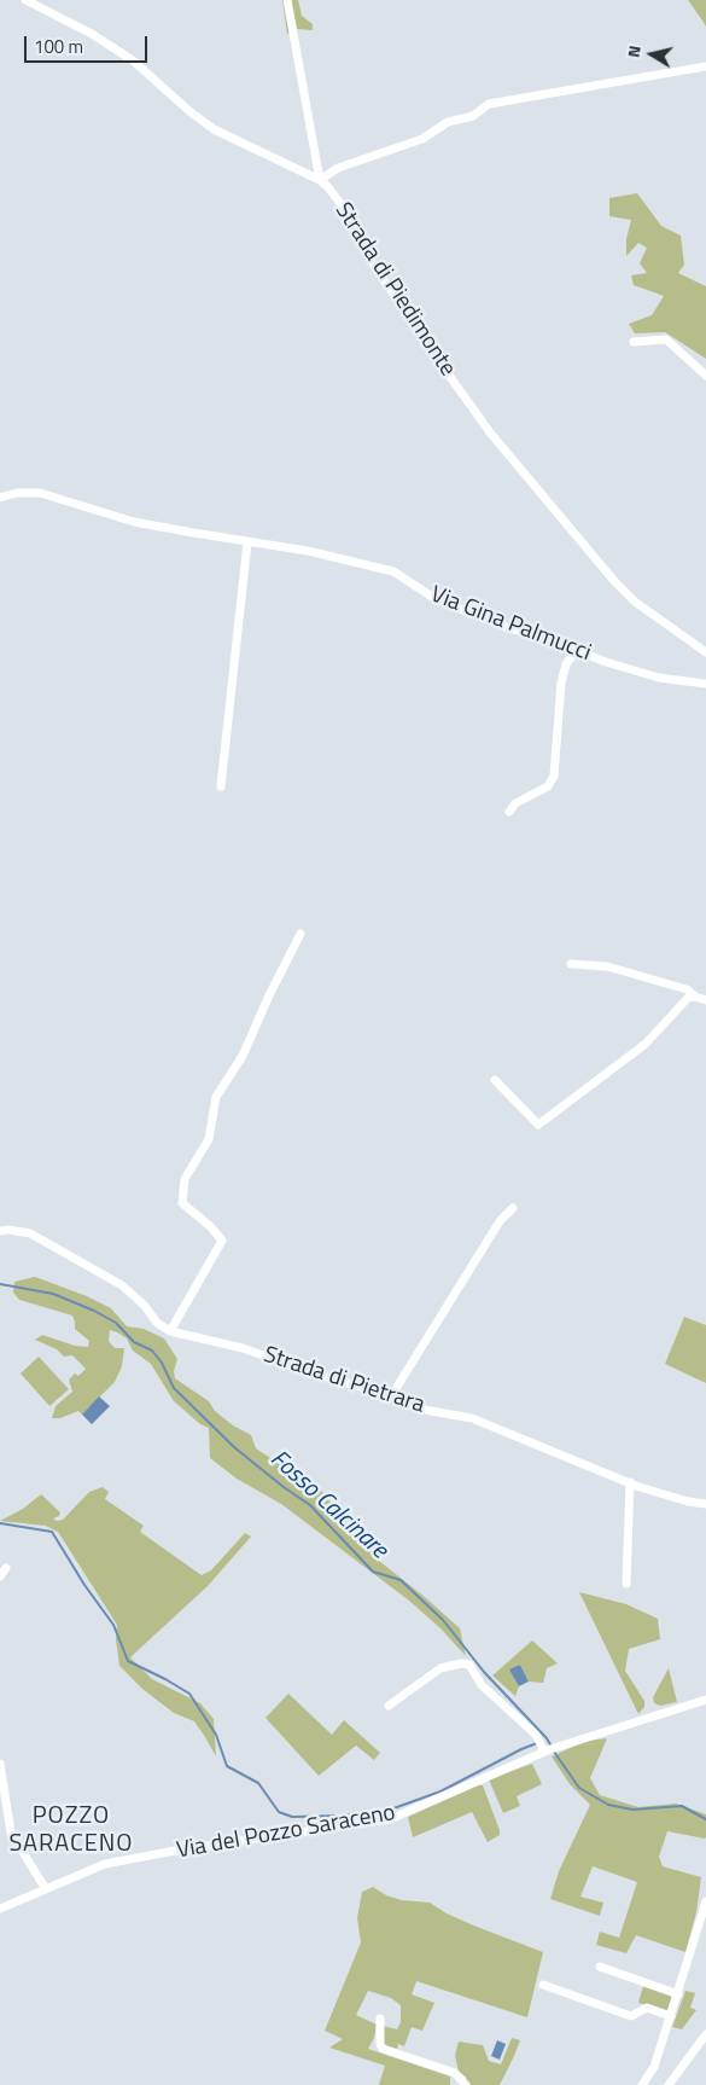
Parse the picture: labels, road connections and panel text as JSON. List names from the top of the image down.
{
  "streets": {
    "street": [
      "Strada di Piedimonte",
      "Via Gina Palmucci",
      "Strada di Pietrara",
      "Via del Pozzo Saraceno"
    ]
  },
  "districts": ["POZZO SARACENO"],
  "water": ["Fosso Calcinare"],
  "scale_bar": "100 m",
  "north": "left"
}
